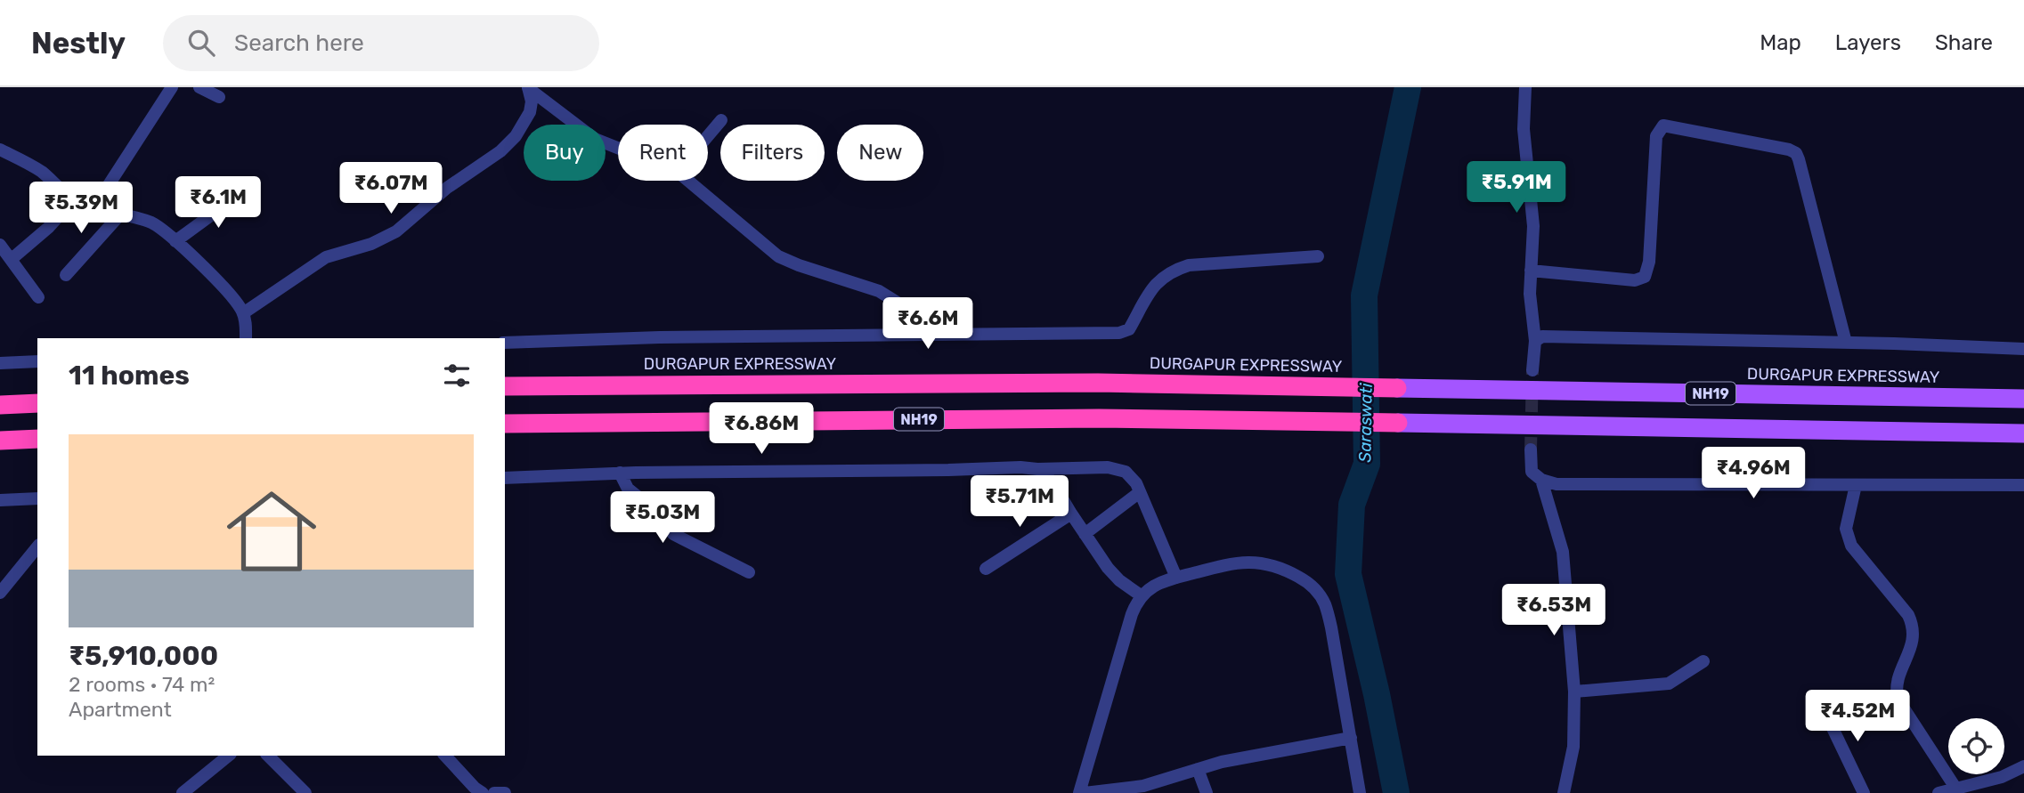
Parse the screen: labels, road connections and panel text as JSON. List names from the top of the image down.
{
  "streets": {
    "highway": ["DURGAPUR EXPRESSWAY", "NH19"]
  },
  "water": ["Saraswati"],
  "page": {
    "header": "Nestly",
    "search": "Search here",
    "nav": ["Map", "Layers", "Share"],
    "chip": [
      "Buy",
      "Rent",
      "Filters",
      "New"
    ],
    "price": [
      "₹5.91M",
      "₹6.07M",
      "₹6.1M",
      "₹5.39M",
      "₹6.6M",
      "₹6.86M",
      "₹4.96M",
      "₹5.71M",
      "₹5.03M",
      "₹6.53M",
      "₹4.52M"
    ],
    "heading": "11 homes",
    "list": [
      {
        "name": "₹5,910,000",
        "note": "2 rooms · 74 m² · Apartment"
      }
    ]
  }
}
